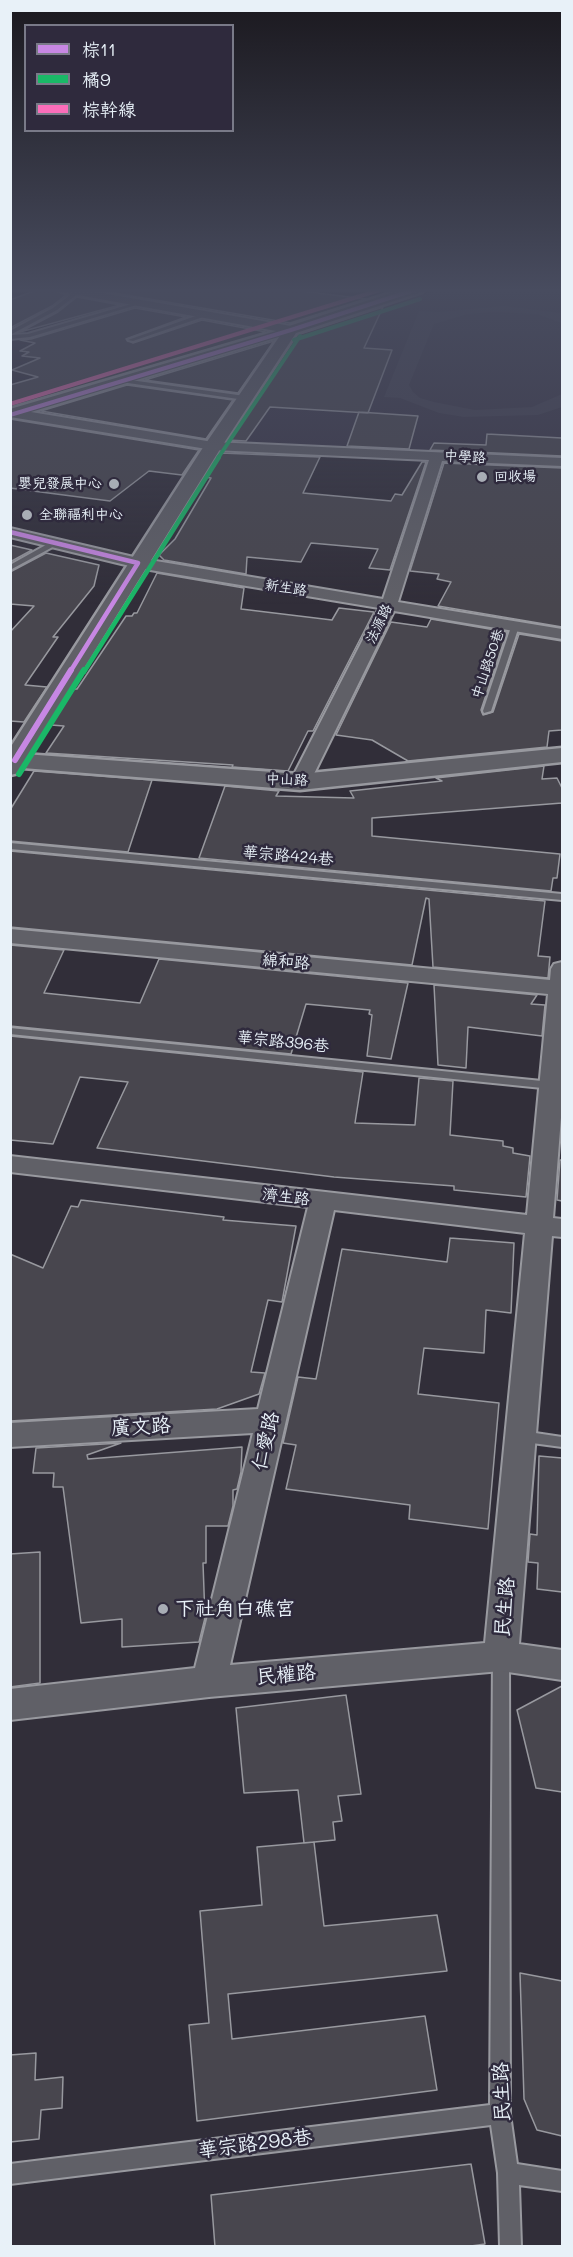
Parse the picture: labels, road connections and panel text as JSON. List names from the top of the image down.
{
  "streets": {
    "main road": ["中山路"],
    "street": [
      "中學路",
      "新生路",
      "法源路",
      "綿和路",
      "濟生路",
      "廣文路",
      "仁愛路",
      "民生路",
      "民權路"
    ],
    "lane": [
      "中山路50巷",
      "華宗路424巷",
      "華宗路396巷",
      "華宗路298巷"
    ]
  },
  "crossings": [
    ["中學路", "法源路"],
    ["新生路", "法源路"],
    ["新生路", "中山路50巷"],
    ["法源路", "中山路"],
    ["綿和路", "民生路"],
    ["華宗路396巷", "民生路"],
    ["濟生路", "仁愛路"],
    ["濟生路", "民生路"],
    ["廣文路", "仁愛路"],
    ["仁愛路", "民權路"],
    ["民生路", "民權路"],
    ["民生路", "華宗路298巷"]
  ],
  "places": [
    "回收場",
    "嬰兒發展中心",
    "全聯福利中心",
    "下社角白礁宮"
  ],
  "lines": ["transit line 棕11", "transit line 橘9", "transit line 棕幹線"],
  "legend": ["棕11", "橘9", "棕幹線"]
}
